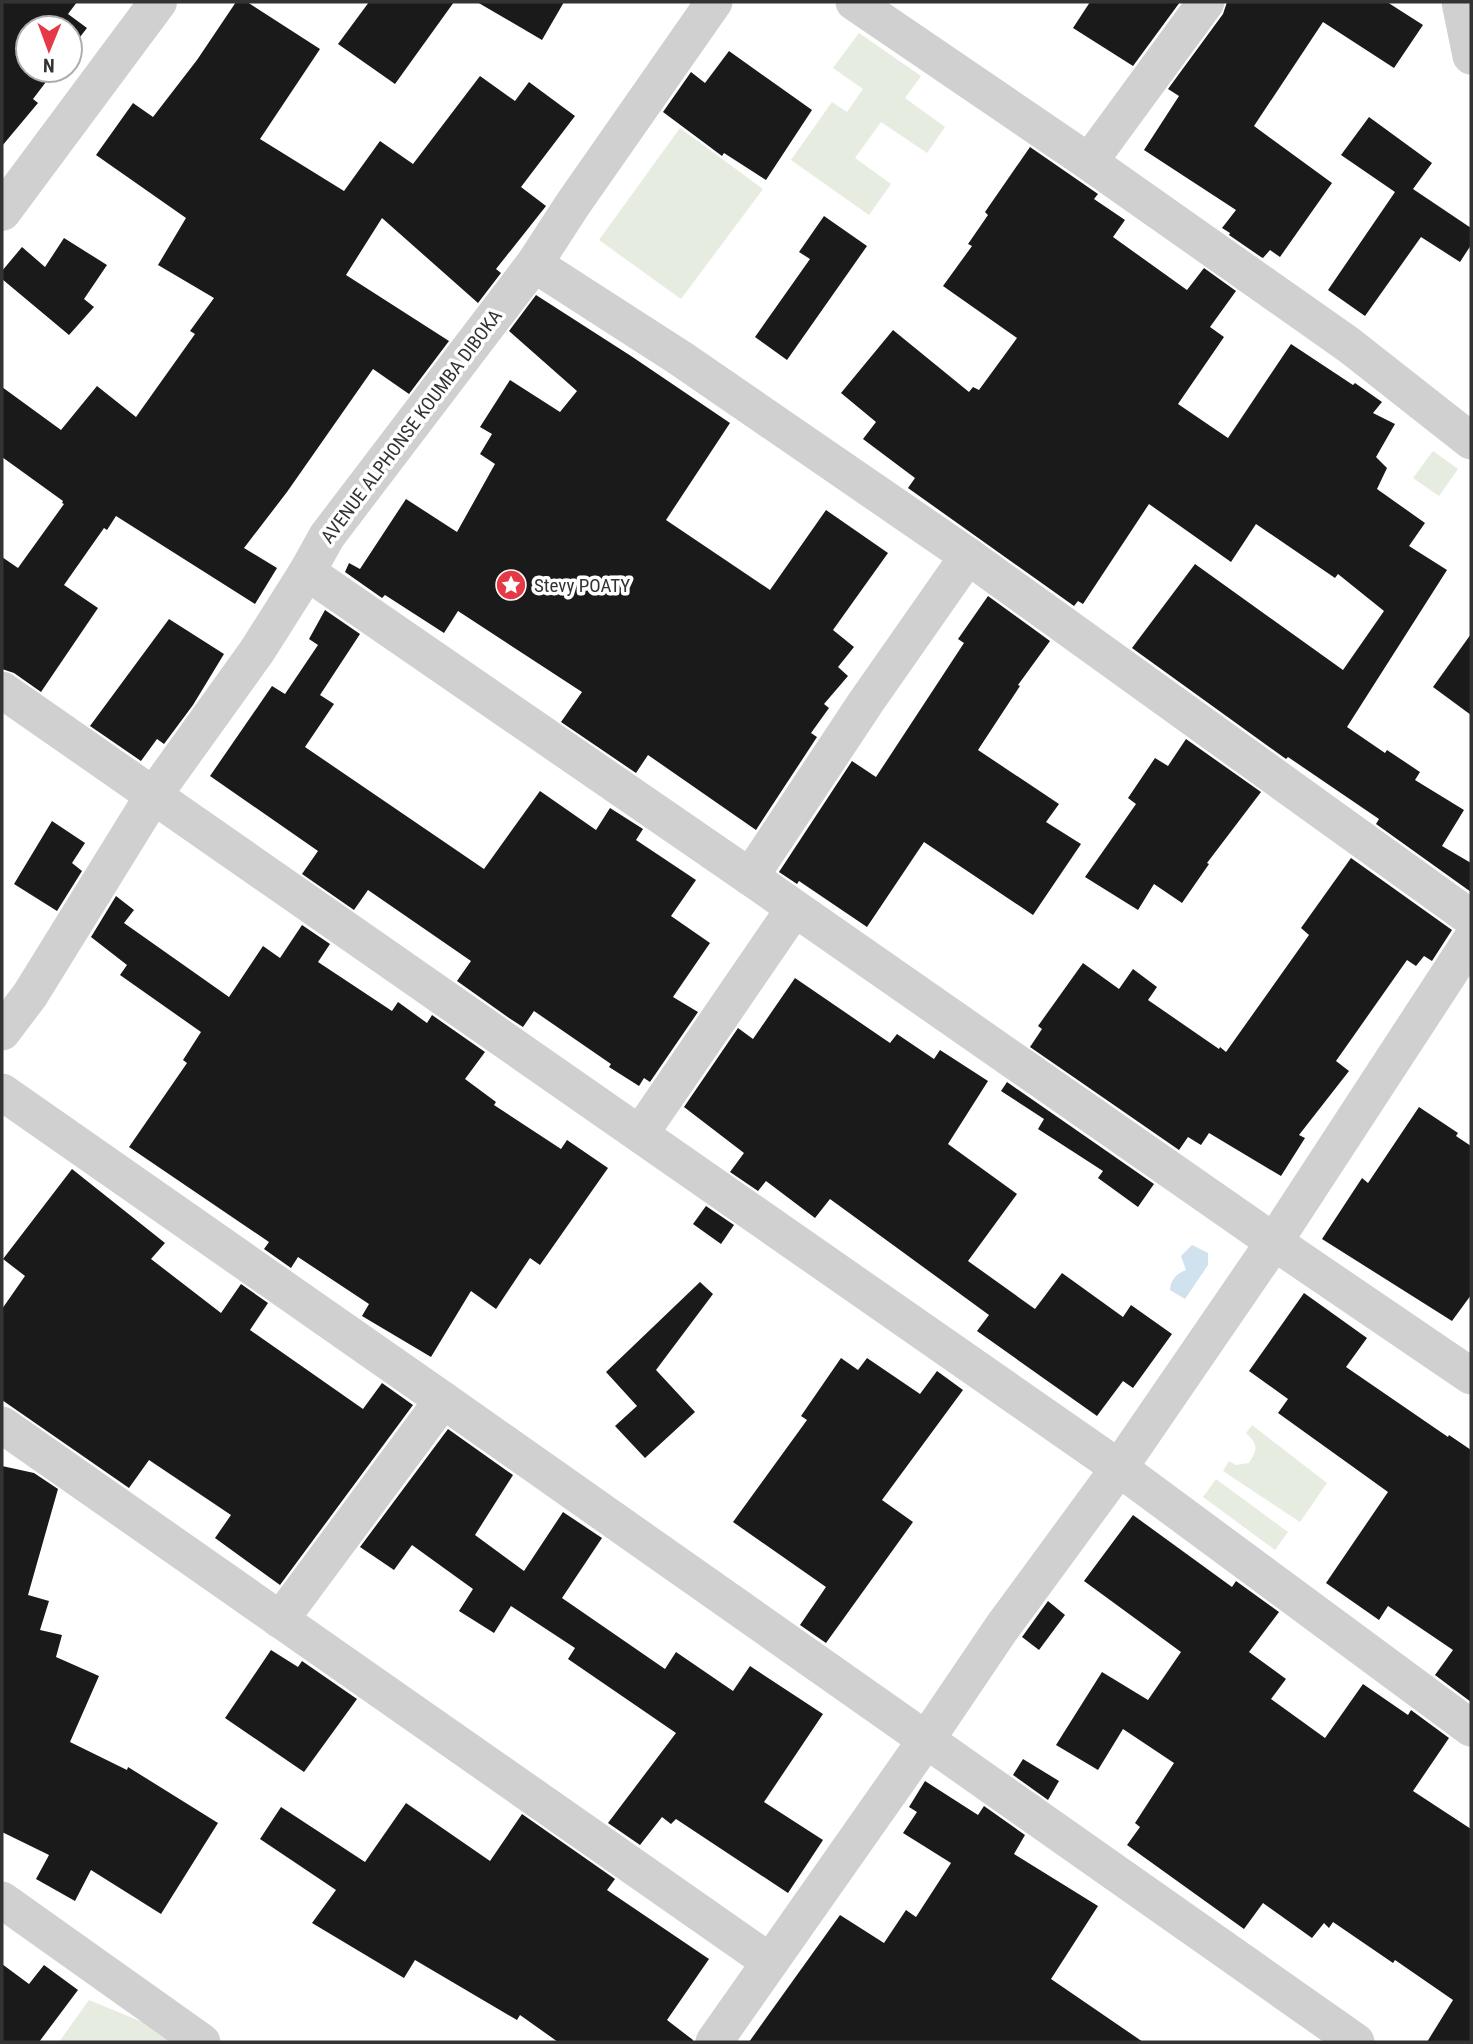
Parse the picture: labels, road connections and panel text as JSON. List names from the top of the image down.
{
  "streets": {
    "street": ["AVENUE ALPHONSE KOUMBA DIBOKA"]
  },
  "places": {
    "place": ["Stevy POATY"]
  },
  "north": "bottom"
}
